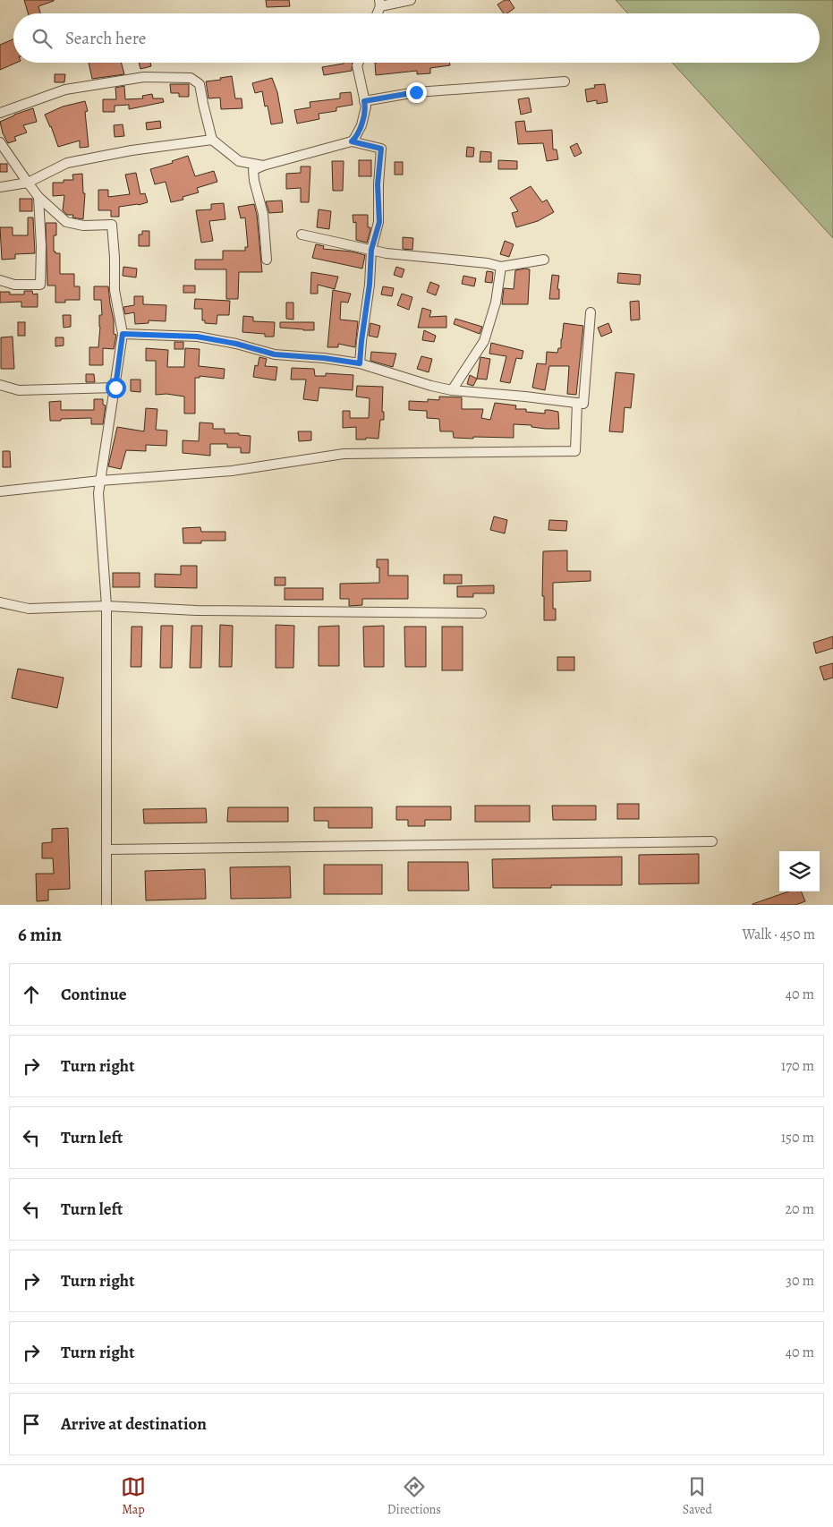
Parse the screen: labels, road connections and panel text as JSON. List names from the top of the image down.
{
  "page": {
    "search": "Search here",
    "heading": ["6 min", "Walk · 450 m"],
    "list": [
      ["Continue", "40 m"],
      ["Turn right", "170 m"],
      ["Turn left", "150 m"],
      ["Turn left", "20 m"],
      ["Turn right", "30 m"],
      ["Turn right", "40 m"],
      "Arrive at destination"
    ],
    "nav": ["Map", "Directions", "Saved"]
  }
}
